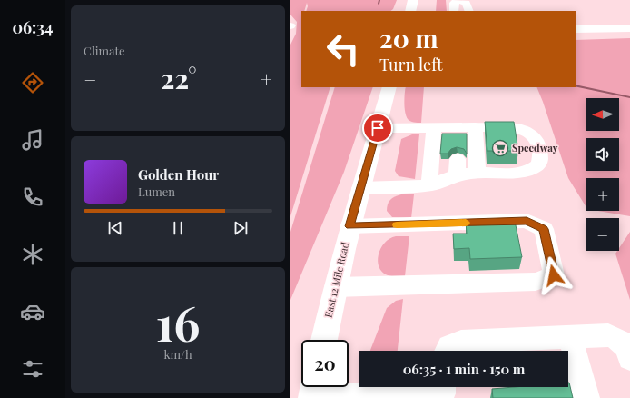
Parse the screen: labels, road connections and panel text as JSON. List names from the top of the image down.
{
  "streets": {
    "main road": ["East 12 Mile Road"]
  },
  "places": {
    "supermarket": ["Speedway"]
  },
  "north": "left",
  "page": {
    "tabs": "06:34",
    "tile": [
      "Climate",
      ["16", "km/h"]
    ],
    "turn": ["20 m", "Turn left"],
    "heat": ["−", "22°", "+"],
    "map_buttons": ["+", "−"],
    "song": ["Golden Hour", "Lumen"],
    "limit": "20",
    "trip": "06:35 · 1 min · 150 m"
  }
}
